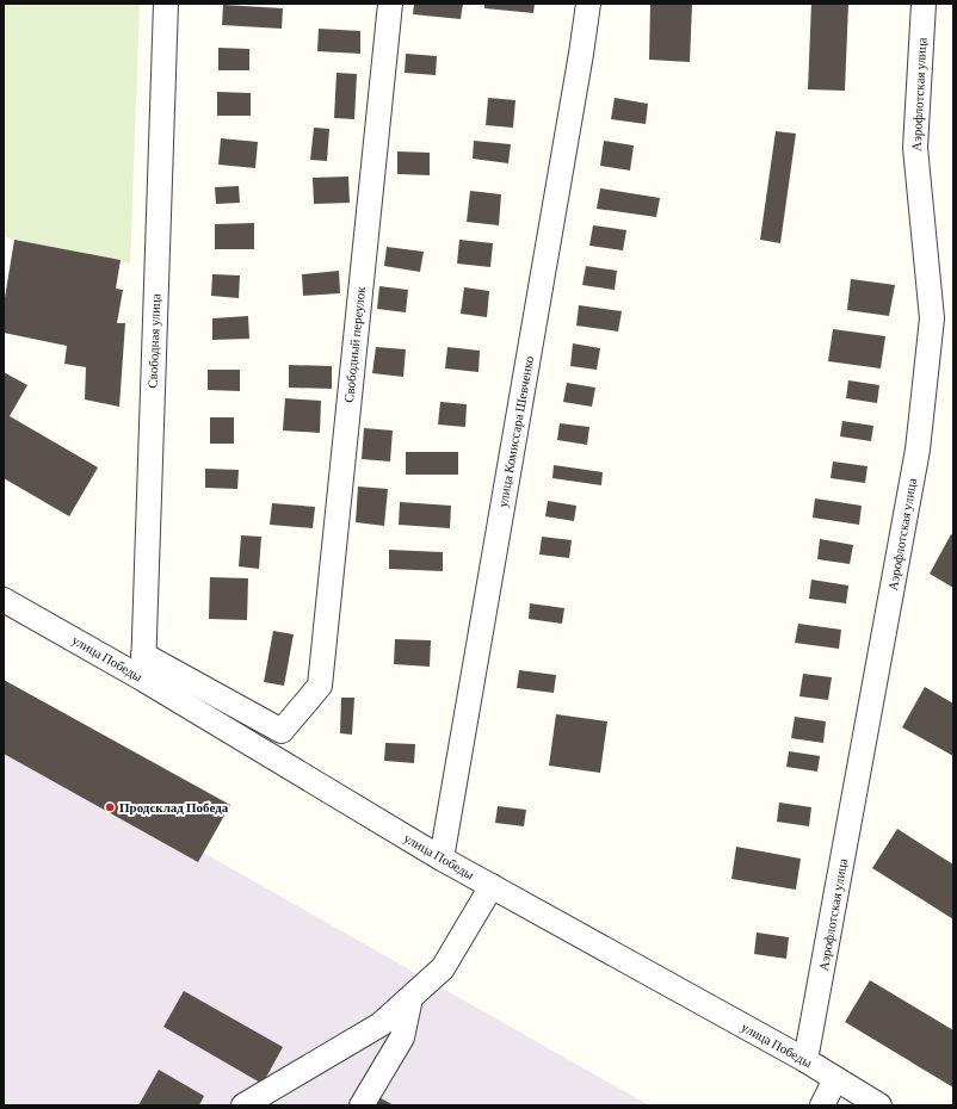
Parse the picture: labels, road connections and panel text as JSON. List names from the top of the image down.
{
  "streets": {
    "street": [
      "Аэрофлотская улица",
      "Свободная улица",
      "Свободный переулок",
      "улица Комиссара Шевченко",
      "улица Победы"
    ]
  },
  "crossings": [
    ["Аэрофлотская улица", "улица Победы"],
    ["Свободная улица", "Свободный переулок"],
    ["Свободная улица", "улица Победы"],
    ["улица Комиссара Шевченко", "улица Победы"]
  ],
  "places": ["Продсклад Победа"]
}
